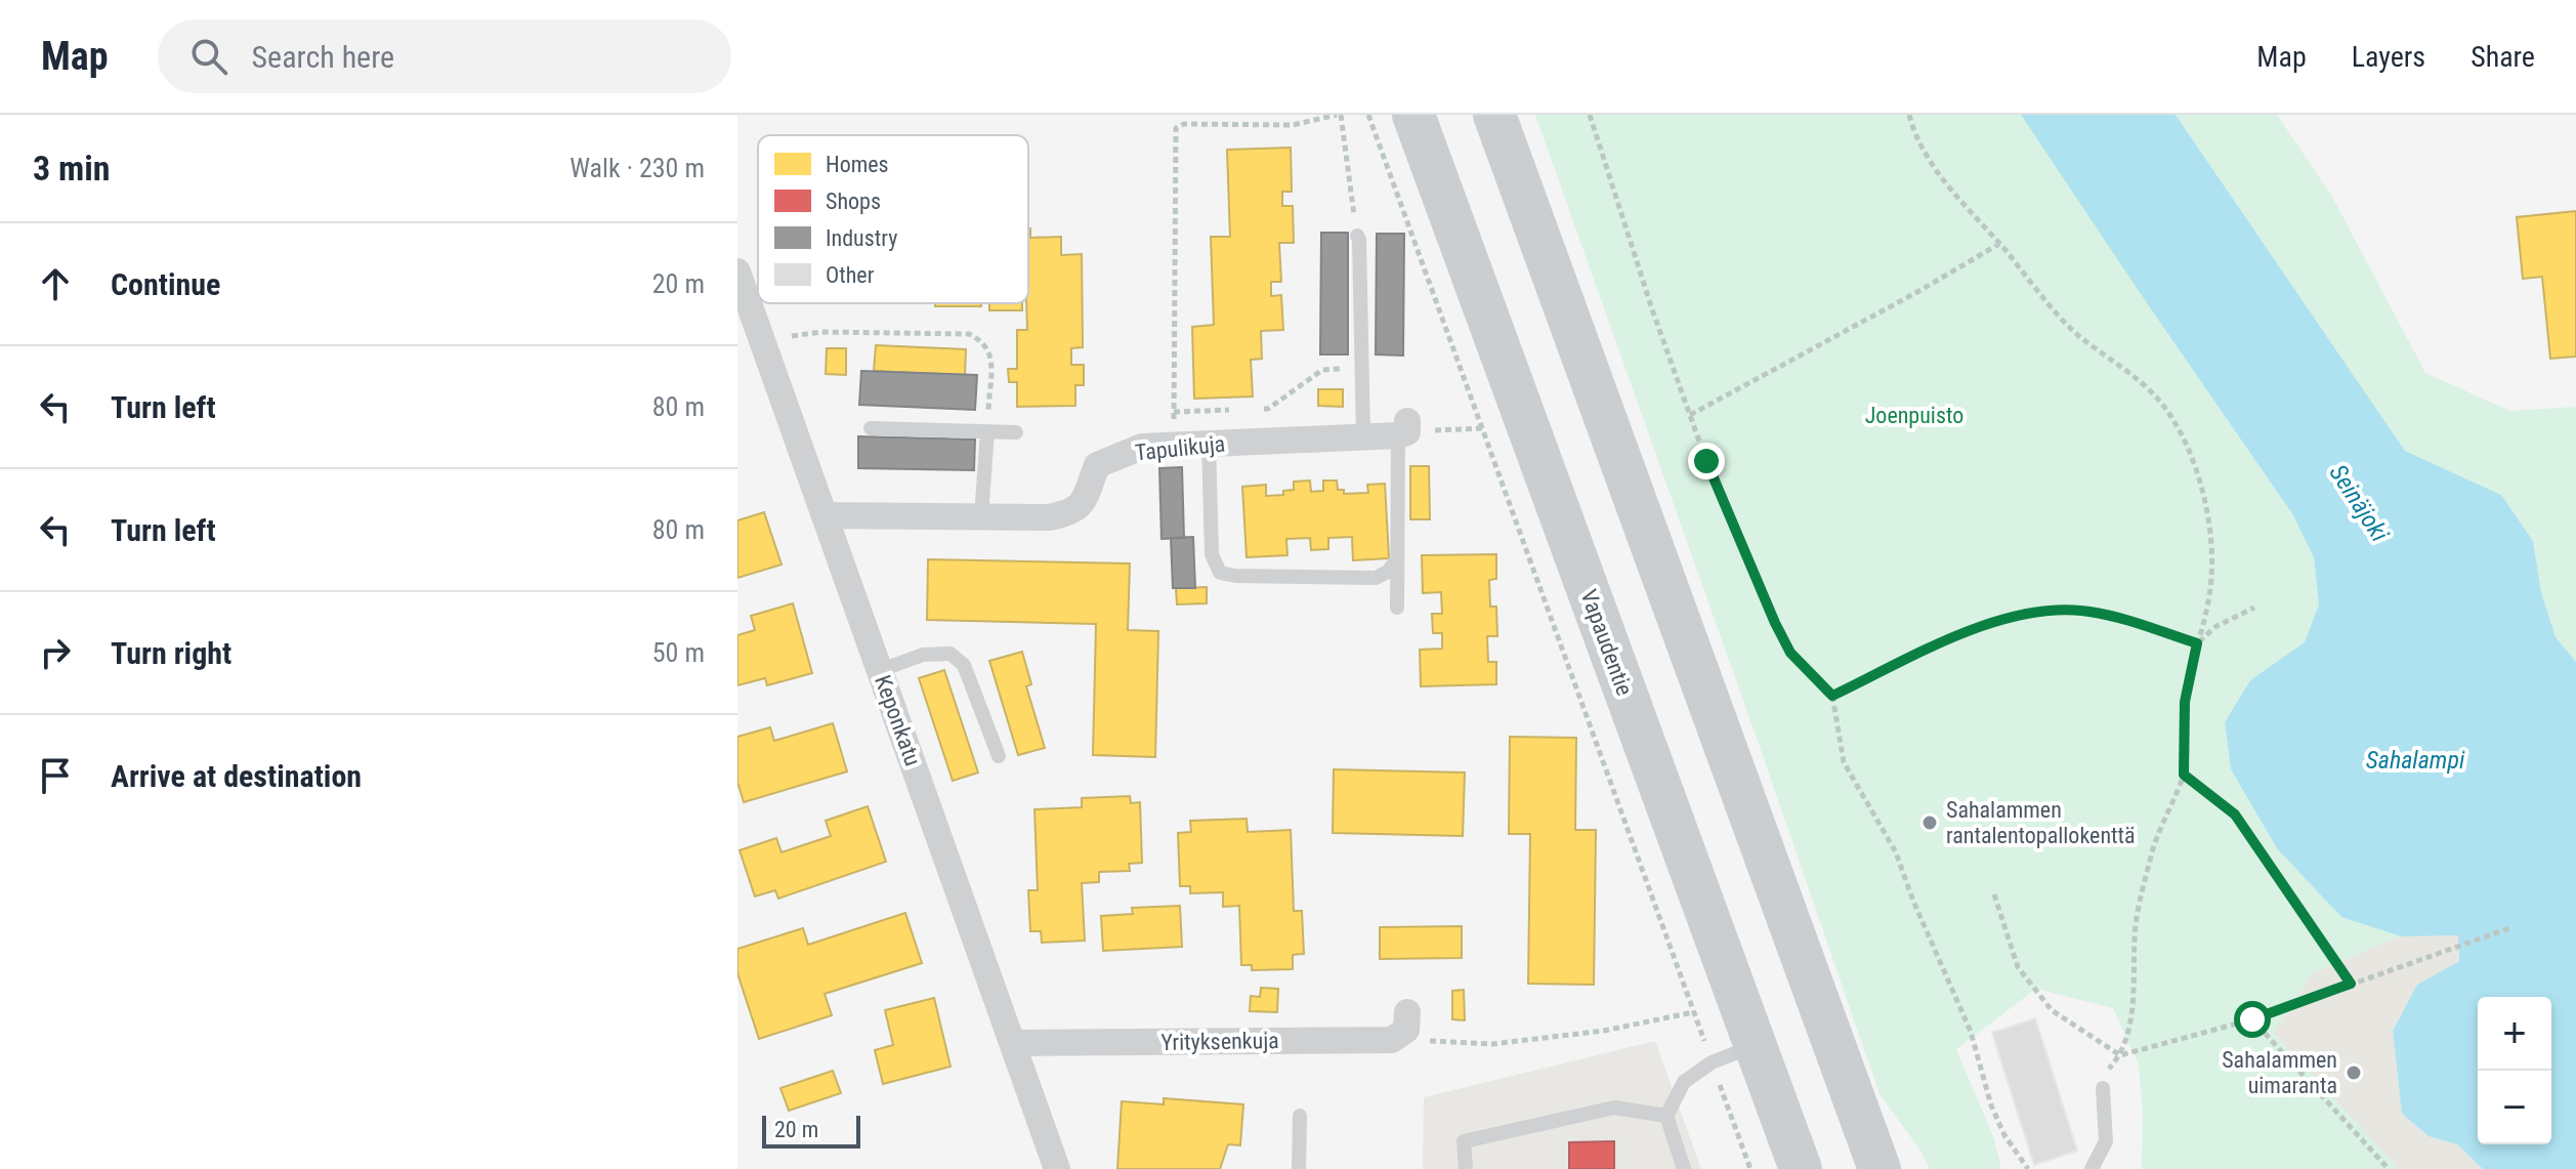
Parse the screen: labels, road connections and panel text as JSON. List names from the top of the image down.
{
  "streets": {
    "main road": ["Vapaudentie"],
    "street": ["Tapulikuja", "Keponkatu", "Yrityksenkuja"]
  },
  "crossings": [
    ["Tapulikuja", "Keponkatu"],
    ["Keponkatu", "Yrityksenkuja"]
  ],
  "water": ["Seinäjoki", "Sahalampi"],
  "parks": ["Joenpuisto"],
  "places": ["Sahalammen rantalentopallokenttä", "Sahalammen uimaranta"],
  "legend": [
    "Homes",
    "Shops",
    "Industry",
    "Other"
  ],
  "scale_bar": "20 m",
  "page": {
    "header": "Map",
    "search": "Search here",
    "nav": ["Map", "Layers", "Share"],
    "heading": ["3 min", "Walk · 230 m"],
    "list": [
      ["Continue", "20 m"],
      ["Turn left", "80 m"],
      ["Turn left", "80 m"],
      ["Turn right", "50 m"],
      "Arrive at destination"
    ],
    "map_buttons": ["+", "−"],
    "scale": "20 m"
  }
}
